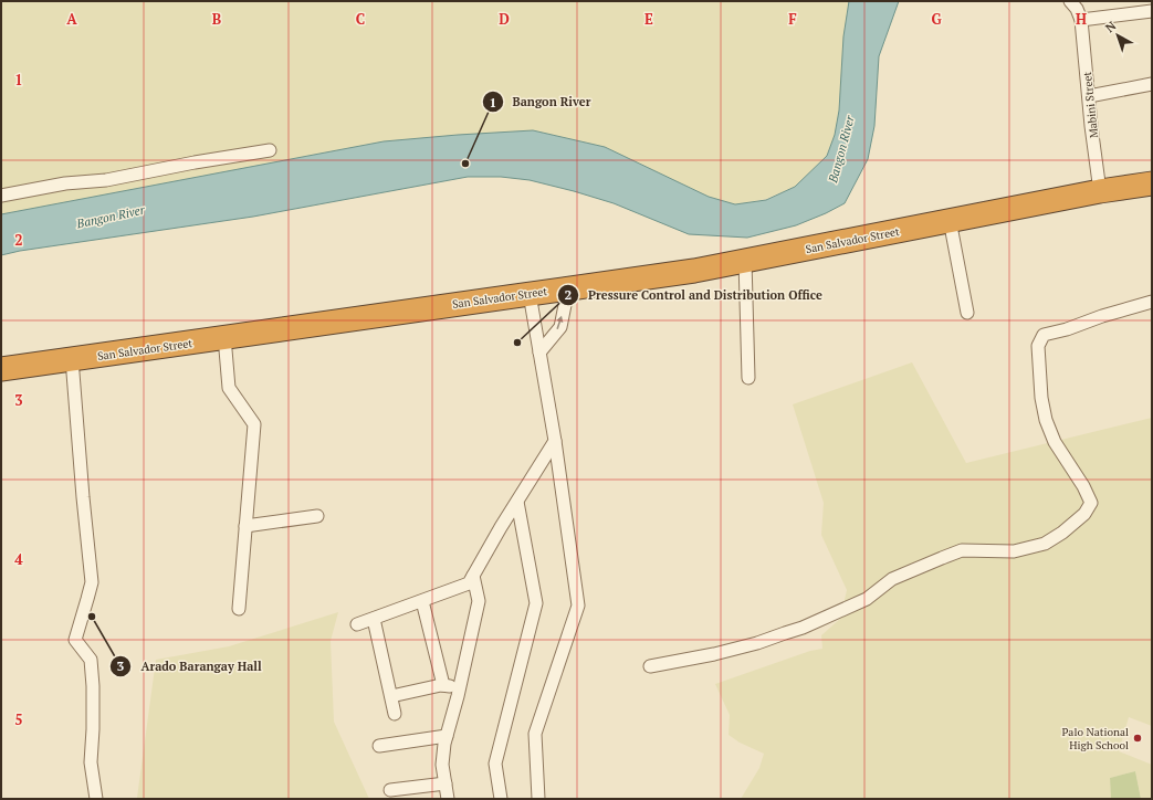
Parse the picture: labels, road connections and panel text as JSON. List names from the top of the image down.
{
  "streets": {
    "highway": ["San Salvador Street"],
    "street": ["Mabini Street"]
  },
  "crossings": [
    ["Mabini Street", "San Salvador Street"]
  ],
  "water": ["Bangon River"],
  "places": [
    "Bangon River",
    "Pressure Control and Distribution Office",
    "Arado Barangay Hall",
    "Palo National High School"
  ],
  "north": "top left",
  "grid": {
    "columns": [
      "A",
      "B",
      "C",
      "D",
      "E",
      "F",
      "G",
      "H"
    ],
    "rows": [
      "1",
      "2",
      "3",
      "4",
      "5"
    ]
  }
}
